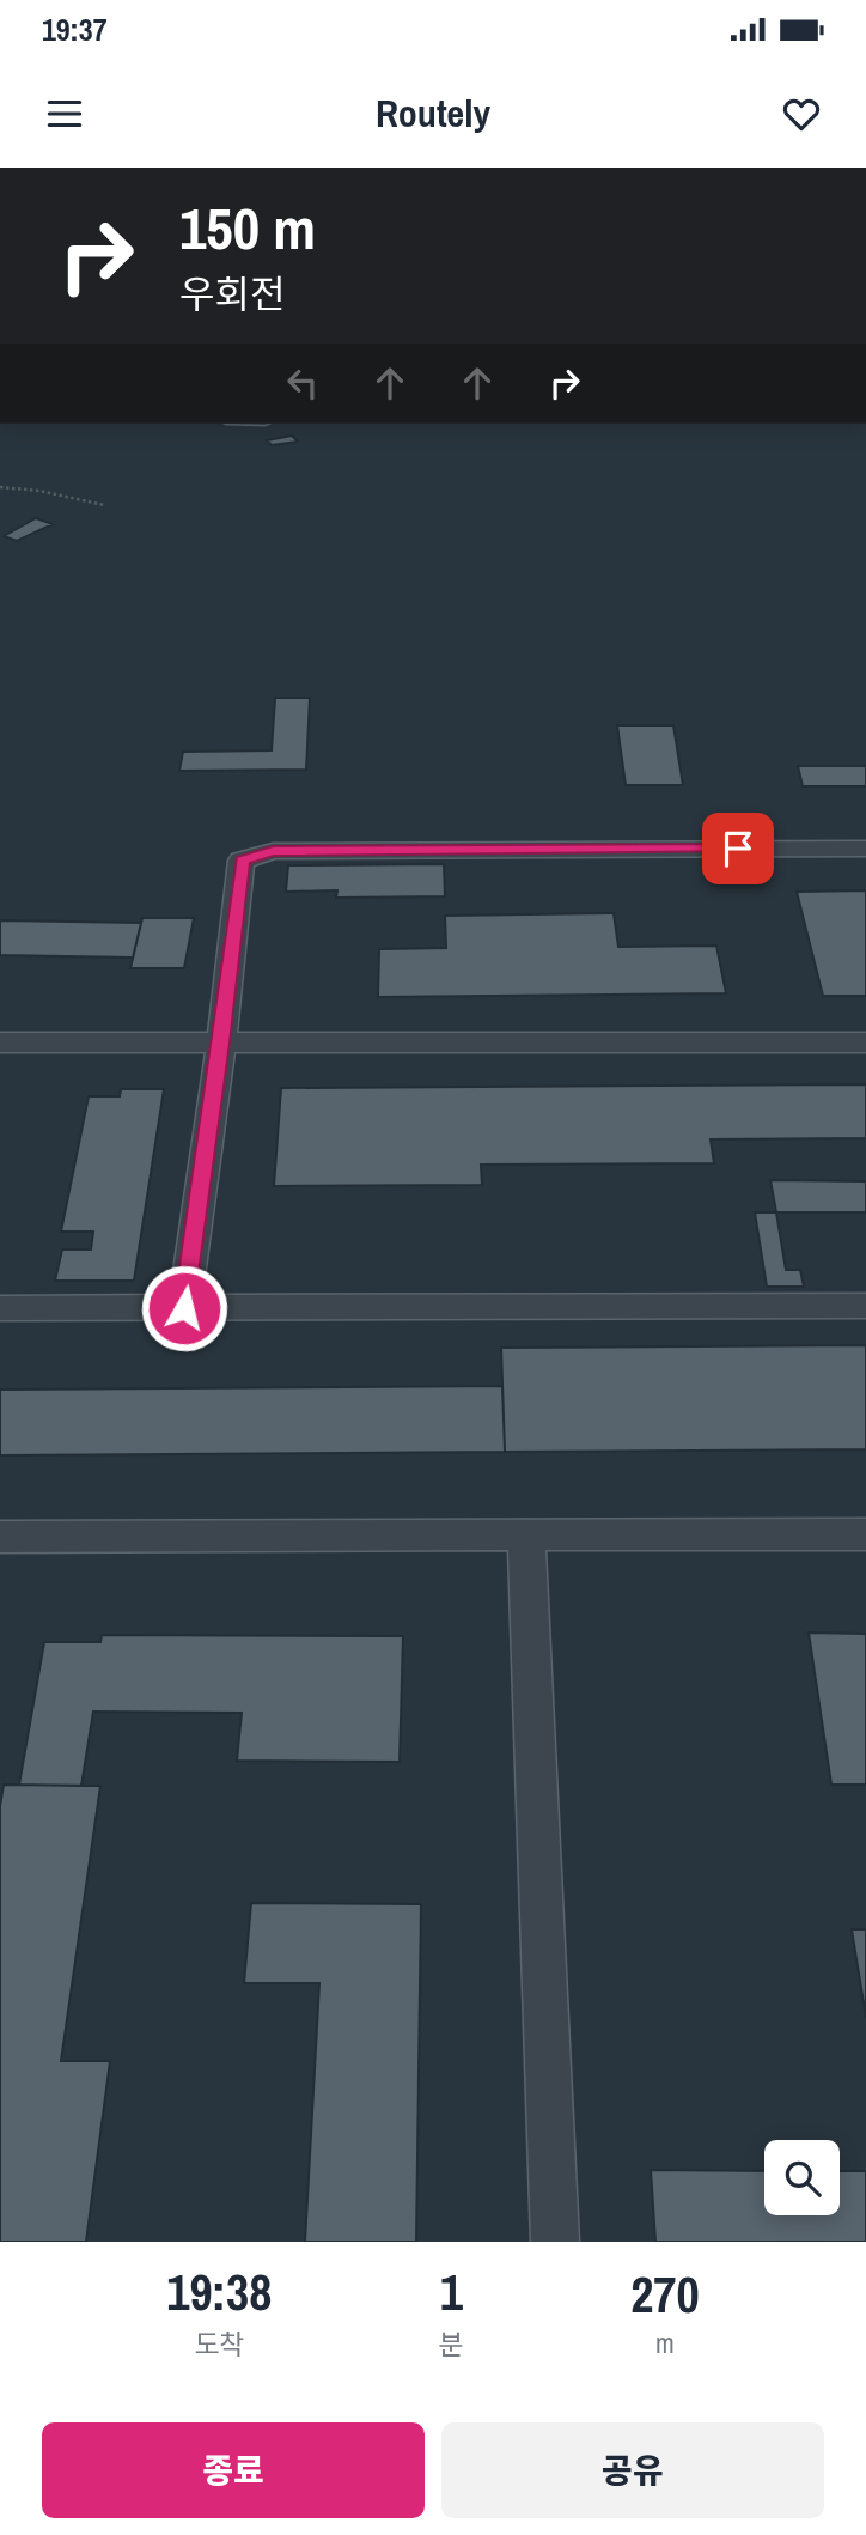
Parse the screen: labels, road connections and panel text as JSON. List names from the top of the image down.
{
  "page": {
    "status": "19:37",
    "header": "Routely",
    "turn": ["150 m", "우회전"],
    "eta": [
      "19:38",
      "도착",
      "1",
      "분",
      "270",
      "m"
    ],
    "buttons": ["종료", "공유"]
  }
}
